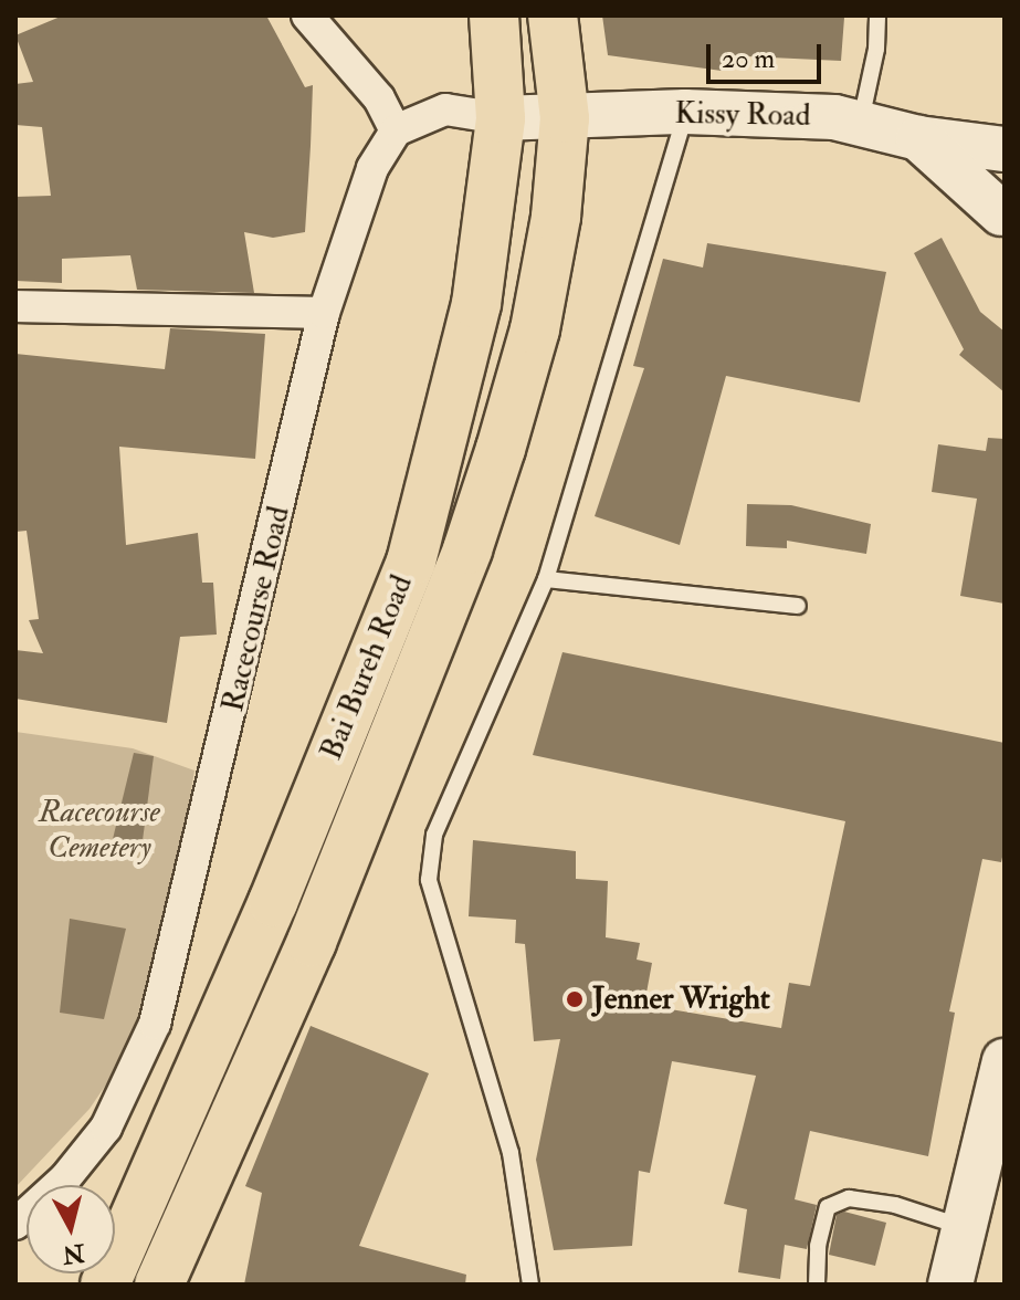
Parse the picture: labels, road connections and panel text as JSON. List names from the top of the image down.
{
  "streets": {
    "highway": ["Bai Bureh Road"],
    "main road": ["Kissy Road"],
    "street": ["Racecourse Road"]
  },
  "parks": ["Racecourse Cemetery"],
  "places": ["Jenner Wright"],
  "scale_bar": "20 m",
  "north": "bottom"
}
